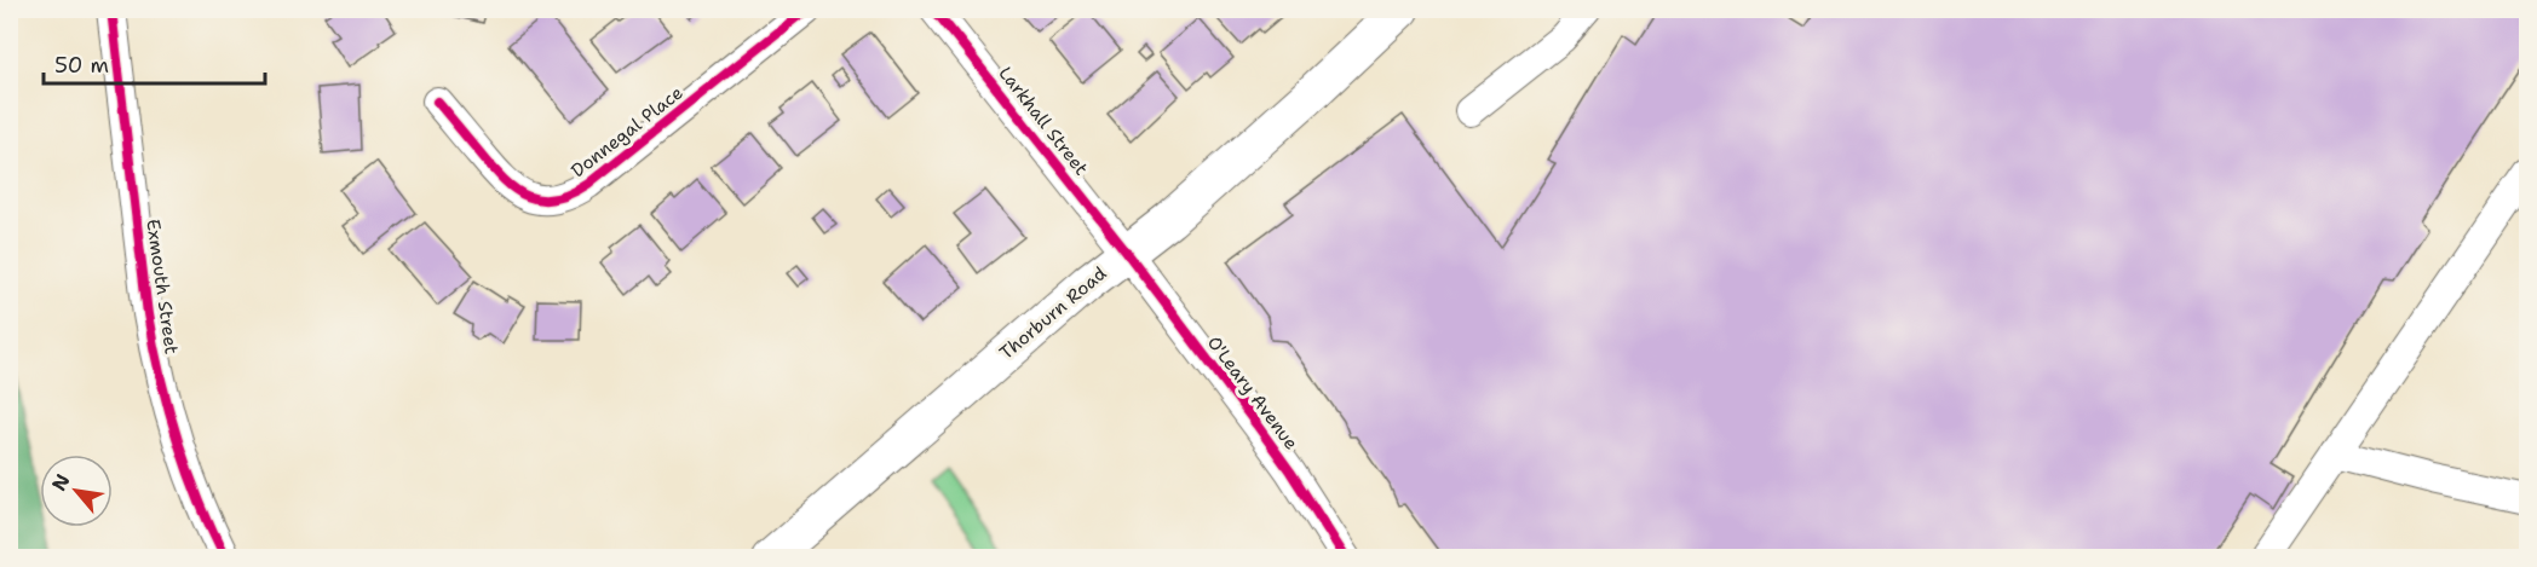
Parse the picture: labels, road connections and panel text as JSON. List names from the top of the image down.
{
  "streets": {
    "main road": ["Thorburn Road"],
    "street": [
      "Larkhall Street",
      "Donnegal Place",
      "Exmouth Street",
      "O'Leary Avenue"
    ]
  },
  "crossings": [
    ["Larkhall Street", "Thorburn Road"],
    ["Larkhall Street", "O'Leary Avenue"],
    ["Thorburn Road", "O'Leary Avenue"]
  ],
  "scale_bar": "50 m",
  "north": "top left"
}
